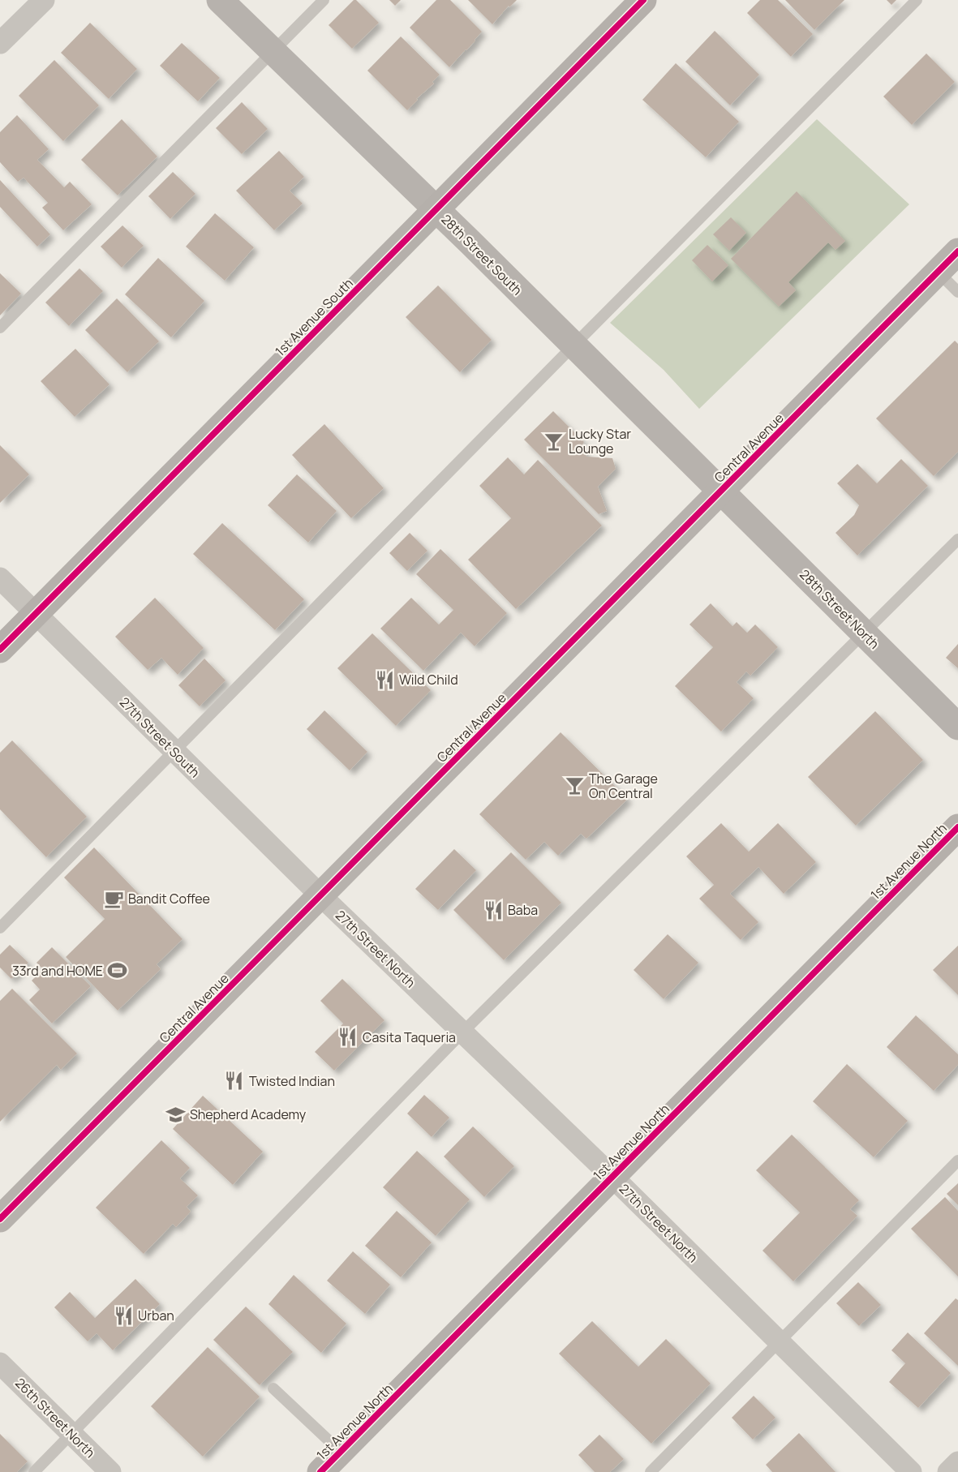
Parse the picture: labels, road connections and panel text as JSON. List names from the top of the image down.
{
  "streets": {
    "main road": ["1st Avenue South", "1st Avenue North"],
    "street": [
      "28th Street South",
      "Central Avenue",
      "28th Street North",
      "27th Street South",
      "27th Street North",
      "26th Street North"
    ]
  },
  "crossings": [
    ["28th Street South", "1st Avenue South"],
    ["28th Street South", "Central Avenue"],
    ["28th Street South", "28th Street North"],
    ["1st Avenue South", "27th Street South"],
    ["Central Avenue", "28th Street North"],
    ["Central Avenue", "27th Street South"],
    ["Central Avenue", "27th Street North"],
    ["27th Street South", "27th Street North"],
    ["1st Avenue North", "27th Street North"]
  ],
  "places": {
    "bar": ["Lucky Star Lounge", "The Garage On Central"],
    "restaurant": [
      "Wild Child",
      "Baba",
      "Casita Taqueria",
      "Twisted Indian",
      "Urban"
    ],
    "cafe": ["Bandit Coffee"],
    "sports": ["33rd and HOME"],
    "school or university": ["Shepherd Academy"]
  }
}
